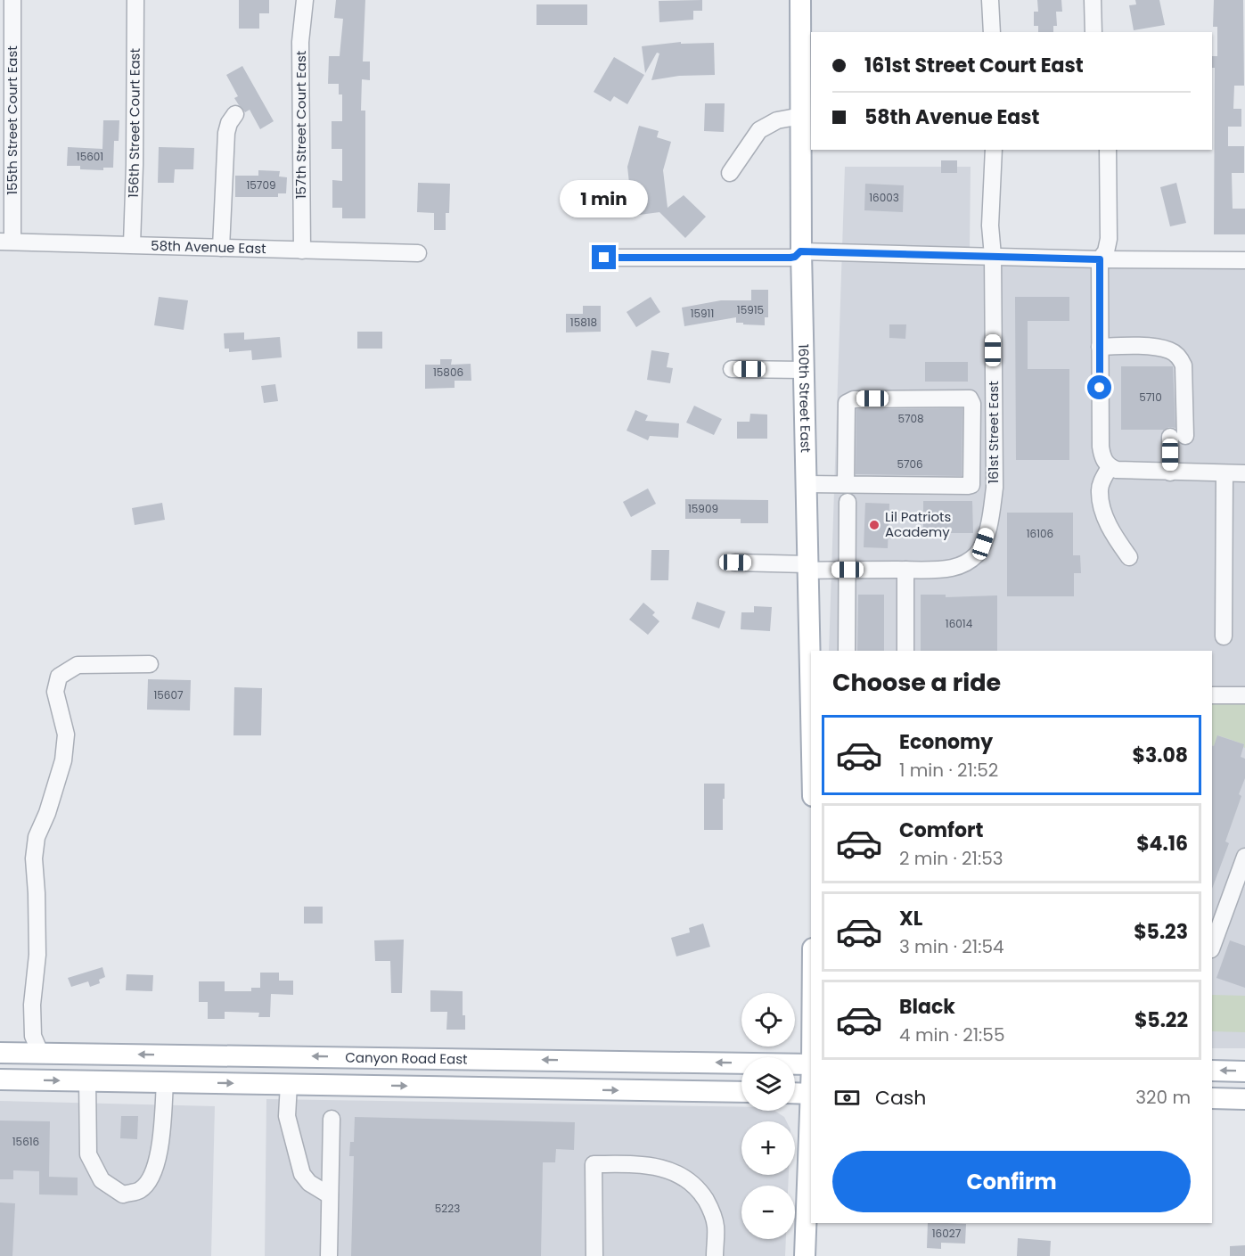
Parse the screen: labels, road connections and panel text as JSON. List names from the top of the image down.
{
  "streets": {
    "main road": ["160th Street East", "Canyon Road East"],
    "street": [
      "155th Street Court East",
      "156th Street Court East",
      "157th Street Court East",
      "58th Avenue East",
      "161st Street East"
    ]
  },
  "crossings": [
    ["155th Street Court East", "58th Avenue East"],
    ["156th Street Court East", "58th Avenue East"],
    ["157th Street Court East", "58th Avenue East"]
  ],
  "places": ["Lil Patriots Academy"],
  "house_numbers": [
    "15601",
    "15709",
    "16003",
    "15915",
    "15911",
    "15818",
    "15806",
    "5710",
    "5708",
    "5706",
    "15909",
    "16106",
    "16014",
    "15607",
    "15616",
    "5223",
    "16027"
  ],
  "page": {
    "banner": ["161st Street Court East", "58th Avenue East"],
    "bubble": "1 min",
    "heading": "Choose a ride",
    "list": [
      {
        "name": "Economy",
        "note": "1 min · 21:52",
        "value": "$3.08"
      },
      {
        "name": "Comfort",
        "note": "2 min · 21:53",
        "value": "$4.16"
      },
      {
        "name": "XL",
        "note": "3 min · 21:54",
        "value": "$5.23"
      },
      {
        "name": "Black",
        "note": "4 min · 21:55",
        "value": "$5.22"
      }
    ],
    "map_buttons": ["+", "−"],
    "pay": ["Cash", "320 m"],
    "buttons": "Confirm"
  }
}
